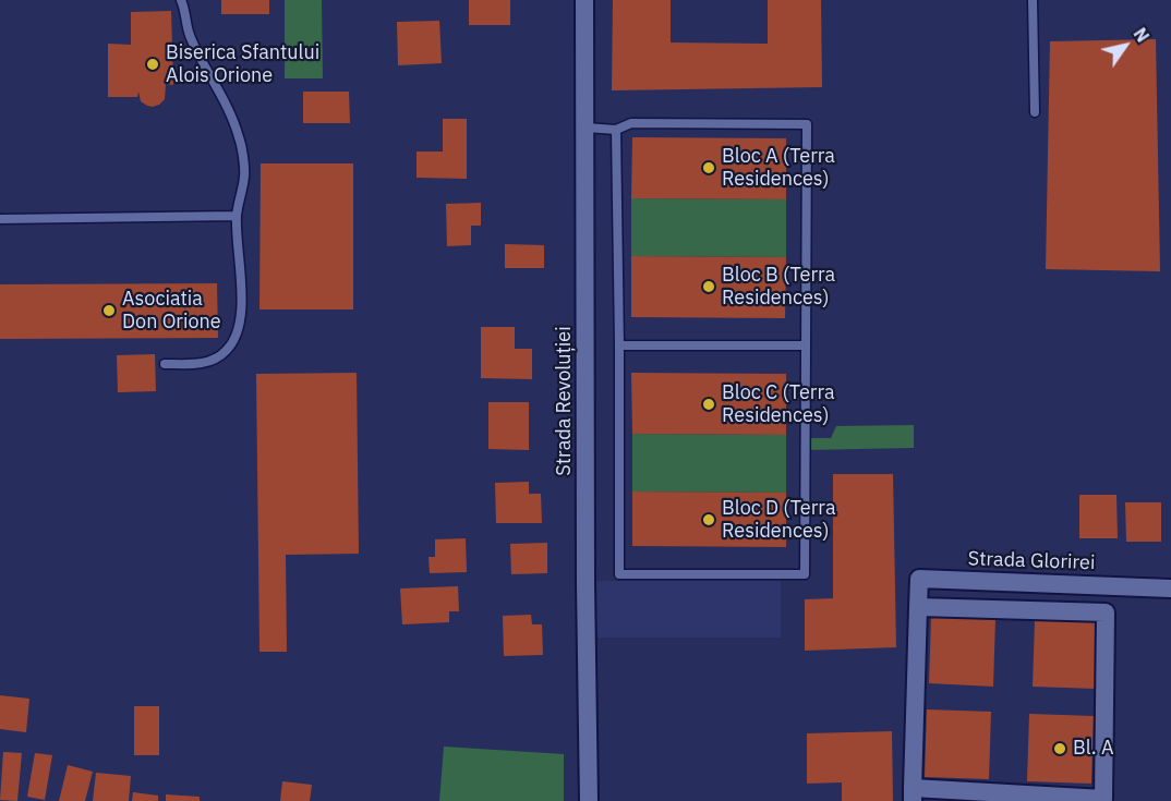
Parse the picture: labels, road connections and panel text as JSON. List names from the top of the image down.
{
  "streets": {
    "street": ["Strada Revoluției", "Strada Glorirei"]
  },
  "places": [
    "Biserica Sfantului Alois Orione",
    "Bloc A (Terra Residences)",
    "Bloc B (Terra Residences)",
    "Asociatia Don Orione",
    "Bloc C (Terra Residences)",
    "Bloc D (Terra Residences)",
    "Bl. A"
  ],
  "north": "top right"
}
